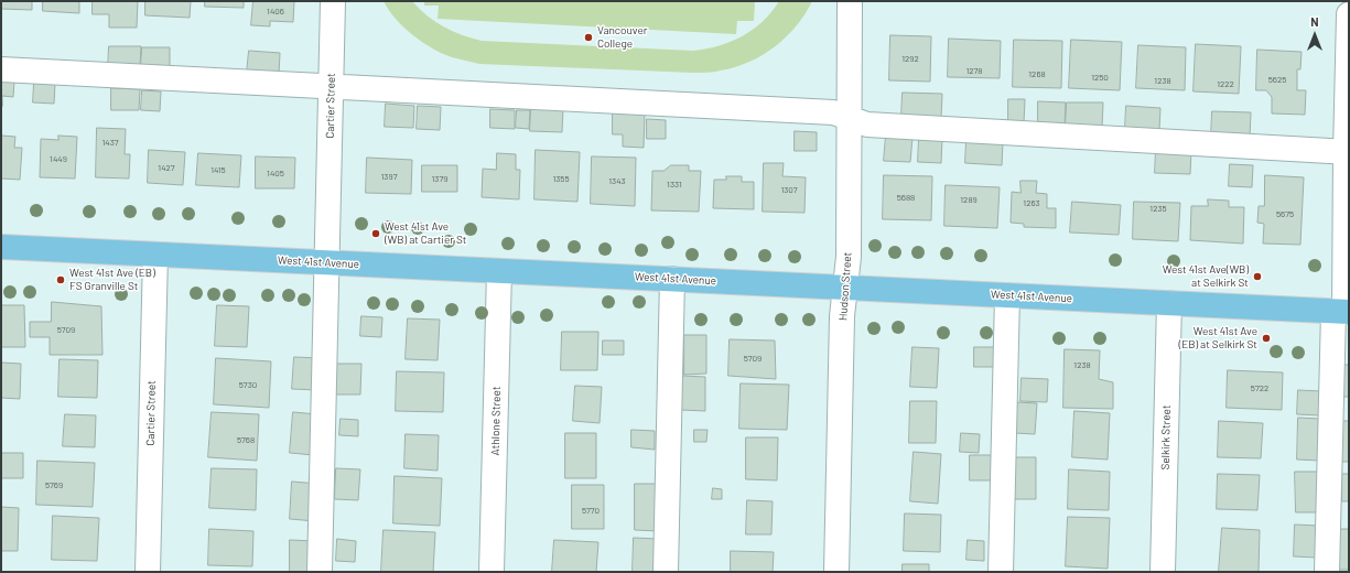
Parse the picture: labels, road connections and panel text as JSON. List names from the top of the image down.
{
  "streets": {
    "main road": ["West 41st Avenue"],
    "street": [
      "Cartier Street",
      "Hudson Street",
      "Athlone Street",
      "Selkirk Street"
    ]
  },
  "crossings": [
    ["Cartier Street", "West 41st Avenue"],
    ["West 41st Avenue", "Hudson Street"],
    ["West 41st Avenue", "Athlone Street"],
    ["West 41st Avenue", "Selkirk Street"]
  ],
  "places": [
    "Vancouver College",
    "West 41st Ave (WB) at Cartier St",
    "West 41st Ave(WB) at Selkirk St",
    "West 41st Ave (EB) FS Granville St",
    "West 41st Ave (EB) at Selkirk St"
  ],
  "house_numbers": [
    "1406",
    "1292",
    "1278",
    "1268",
    "1250",
    "5625",
    "1238",
    "1222",
    "1437",
    "1449",
    "1427",
    "1415",
    "1405",
    "1397",
    "1379",
    "1355",
    "1343",
    "1331",
    "1307",
    "5688",
    "1289",
    "1263",
    "1235",
    "5675",
    "5709",
    "5709",
    "1238",
    "5730",
    "5722",
    "5768",
    "5769",
    "5770"
  ],
  "north": "top"
}
